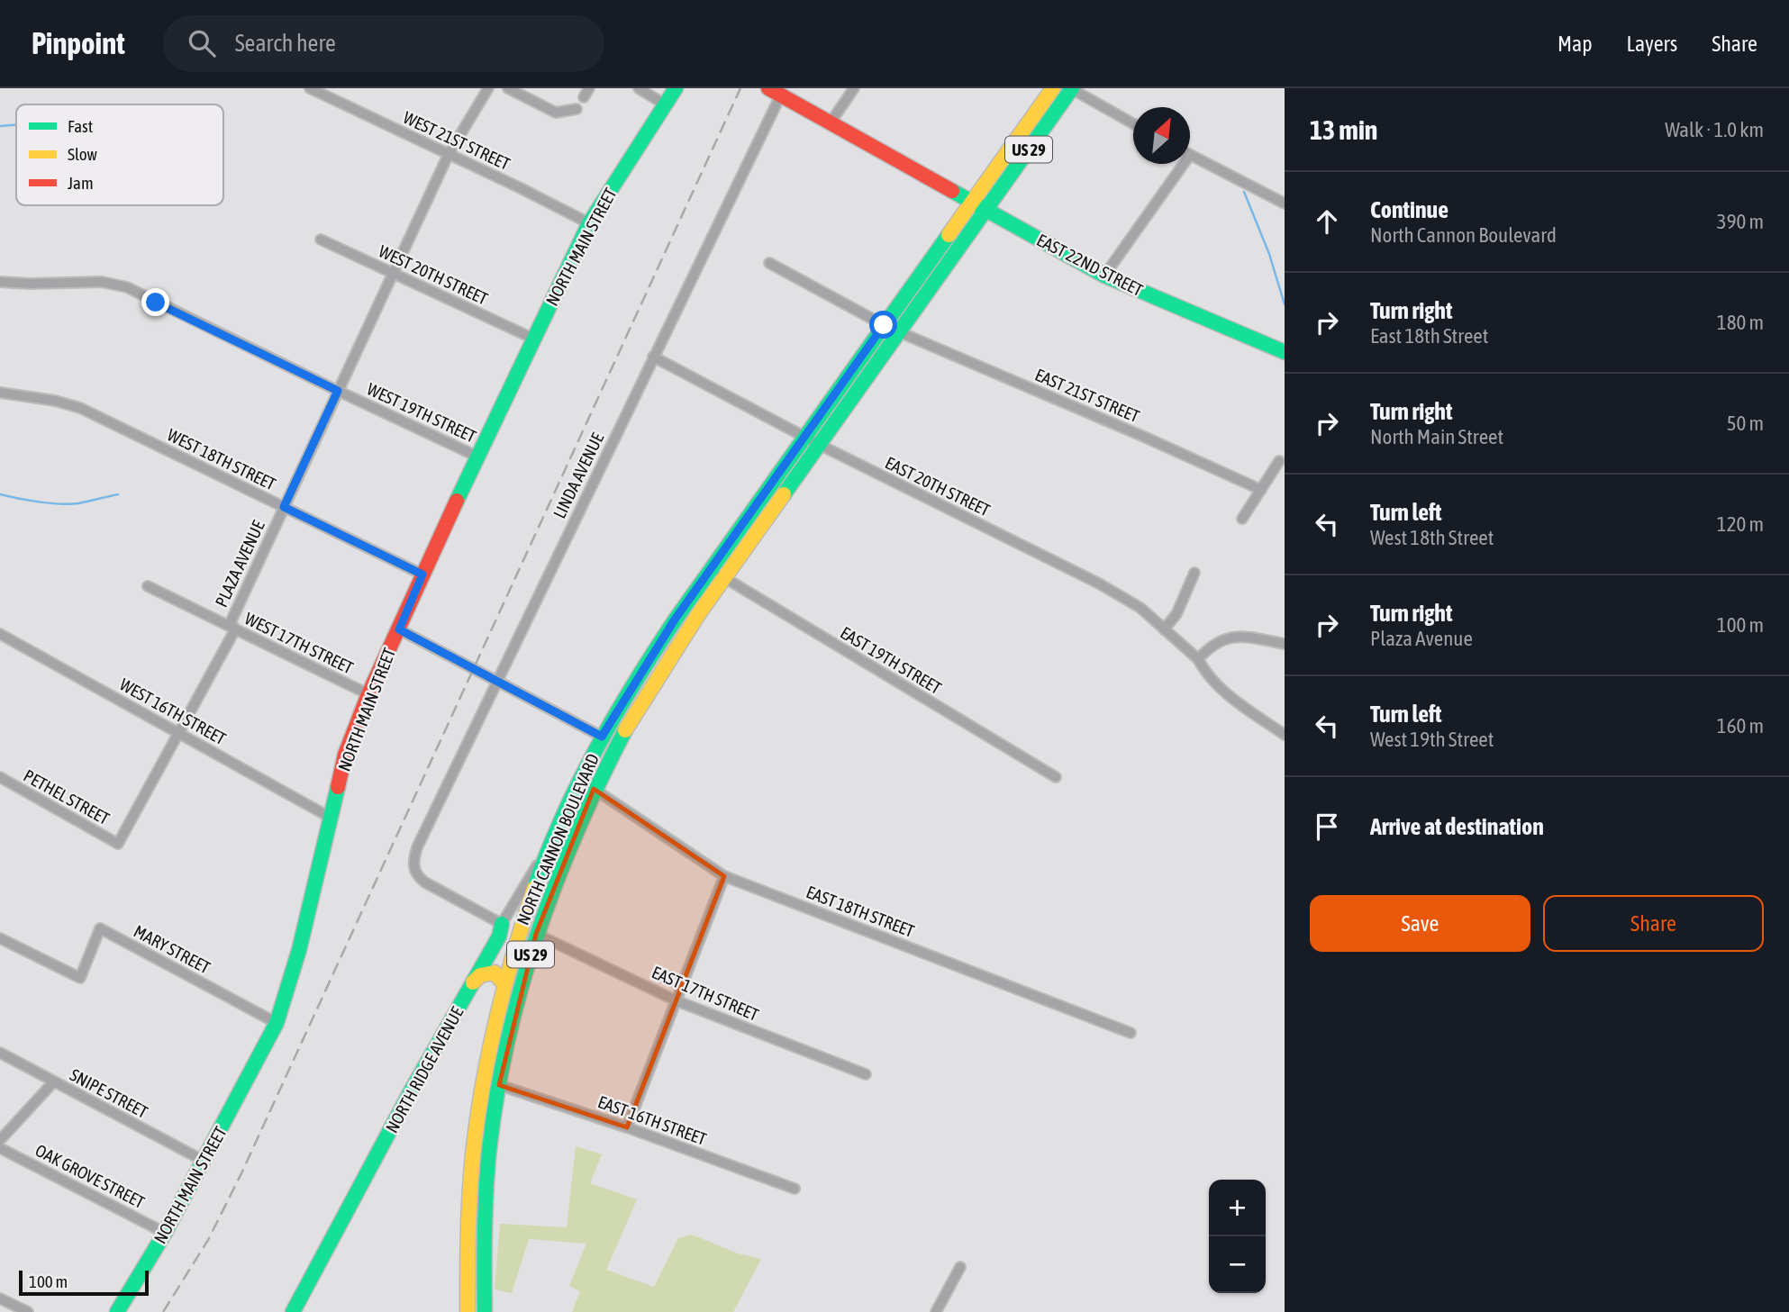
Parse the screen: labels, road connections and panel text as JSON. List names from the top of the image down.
{
  "streets": {
    "main road": [
      "US 29",
      "NORTH MAIN STREET",
      "EAST 22ND STREET",
      "NORTH CANNON BOULEVARD",
      "NORTH RIDGE AVENUE"
    ],
    "street": [
      "WEST 21ST STREET",
      "WEST 20TH STREET",
      "EAST 21ST STREET",
      "WEST 19TH STREET",
      "WEST 18TH STREET",
      "LINDA AVENUE",
      "EAST 20TH STREET",
      "PLAZA AVENUE",
      "WEST 17TH STREET",
      "EAST 19TH STREET",
      "WEST 16TH STREET",
      "PETHEL STREET",
      "EAST 18TH STREET",
      "MARY STREET",
      "EAST 17TH STREET",
      "SNIPE STREET",
      "EAST 16TH STREET",
      "OAK GROVE STREET"
    ]
  },
  "crossings": [
    ["WEST 21ST STREET", "NORTH MAIN STREET"],
    ["WEST 21ST STREET", "PLAZA AVENUE"],
    ["NORTH MAIN STREET", "WEST 20TH STREET"],
    ["NORTH MAIN STREET", "WEST 19TH STREET"],
    ["NORTH MAIN STREET", "WEST 18TH STREET"],
    ["NORTH MAIN STREET", "WEST 17TH STREET"],
    ["NORTH MAIN STREET", "WEST 16TH STREET"],
    ["NORTH MAIN STREET", "MARY STREET"],
    ["NORTH MAIN STREET", "SNIPE STREET"],
    ["NORTH MAIN STREET", "OAK GROVE STREET"],
    ["EAST 22ND STREET", "LINDA AVENUE"],
    ["EAST 22ND STREET", "NORTH CANNON BOULEVARD"],
    ["WEST 20TH STREET", "PLAZA AVENUE"],
    ["EAST 21ST STREET", "NORTH CANNON BOULEVARD"],
    ["WEST 19TH STREET", "PLAZA AVENUE"],
    ["WEST 18TH STREET", "PLAZA AVENUE"],
    ["LINDA AVENUE", "EAST 20TH STREET"],
    ["LINDA AVENUE", "NORTH RIDGE AVENUE"],
    ["EAST 20TH STREET", "NORTH CANNON BOULEVARD"],
    ["PLAZA AVENUE", "WEST 17TH STREET"],
    ["PLAZA AVENUE", "WEST 16TH STREET"],
    ["PLAZA AVENUE", "PETHEL STREET"],
    ["EAST 19TH STREET", "NORTH CANNON BOULEVARD"],
    ["NORTH CANNON BOULEVARD", "EAST 18TH STREET"],
    ["NORTH CANNON BOULEVARD", "EAST 17TH STREET"],
    ["NORTH CANNON BOULEVARD", "NORTH RIDGE AVENUE"],
    ["NORTH CANNON BOULEVARD", "EAST 16TH STREET"]
  ],
  "legend": ["Fast", "Slow", "Jam"],
  "scale_bar": "100 m",
  "north": "top right",
  "page": {
    "header": "Pinpoint",
    "search": "Search here",
    "nav": ["Map", "Layers", "Share"],
    "heading": ["13 min", "Walk · 1.0 km"],
    "list": [
      ["Continue", "North Cannon Boulevard", "390 m"],
      ["Turn right", "East 18th Street", "180 m"],
      ["Turn right", "North Main Street", "50 m"],
      ["Turn left", "West 18th Street", "120 m"],
      ["Turn right", "Plaza Avenue", "100 m"],
      ["Turn left", "West 19th Street", "160 m"],
      "Arrive at destination"
    ],
    "buttons": ["Save", "Share"],
    "map_buttons": ["+", "−"],
    "scale": "100 m"
  }
}
